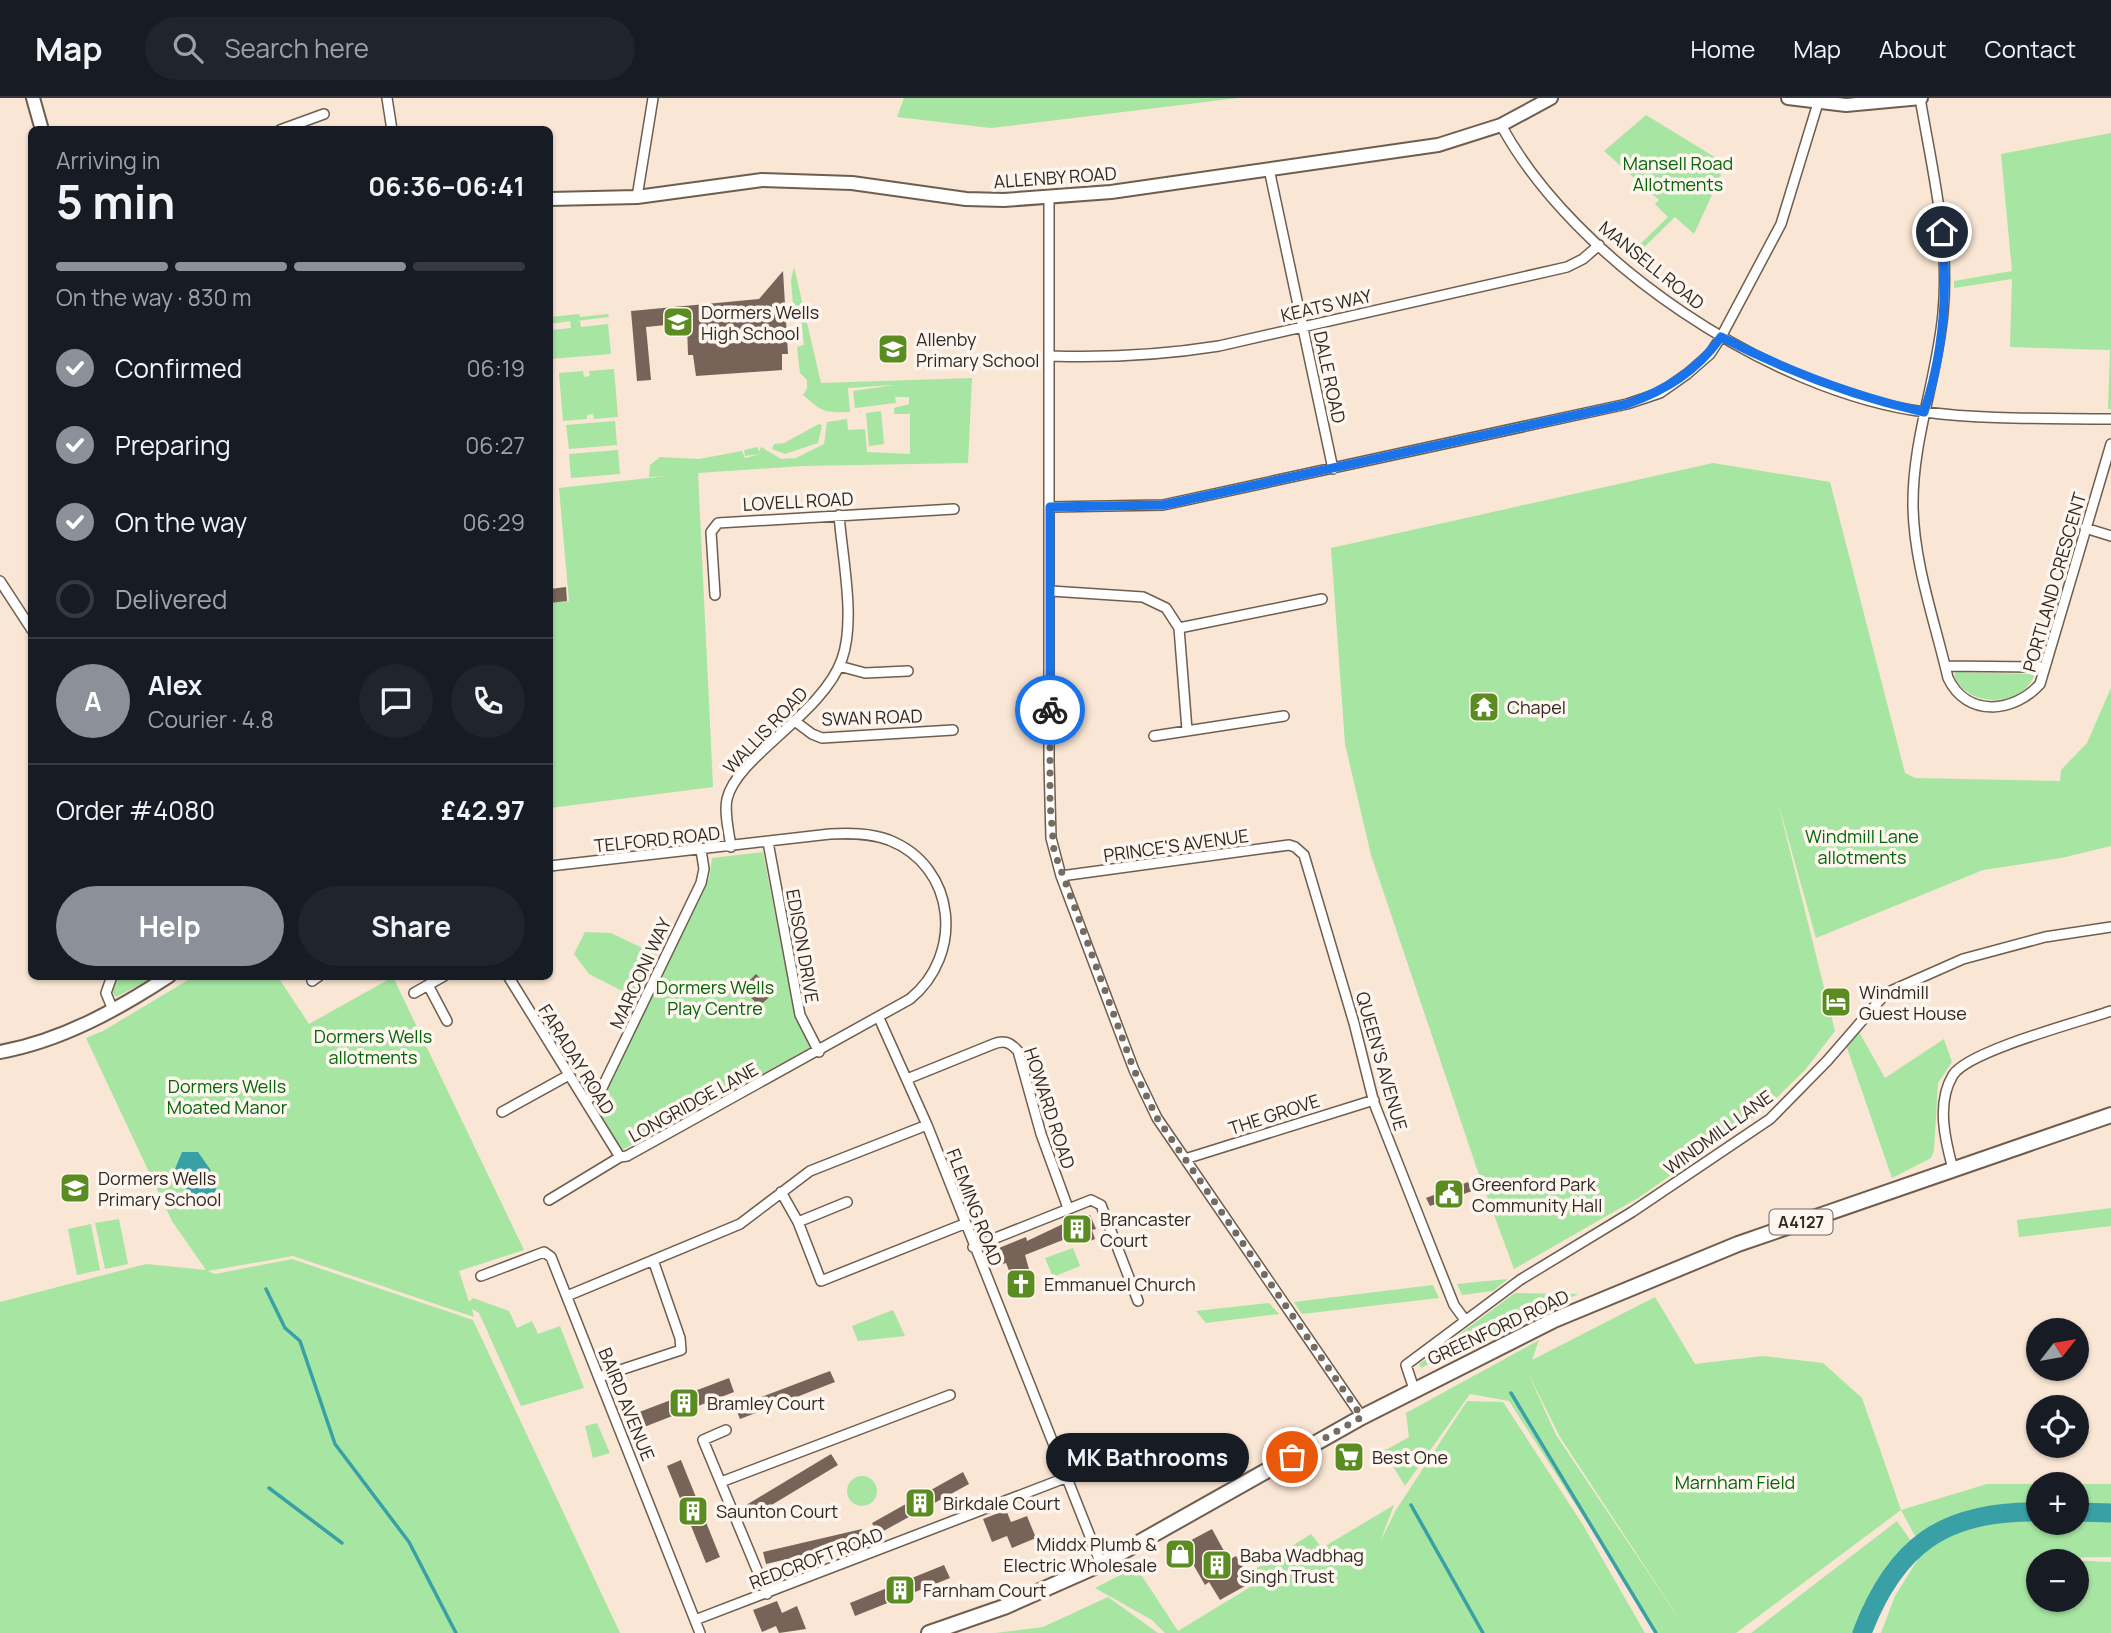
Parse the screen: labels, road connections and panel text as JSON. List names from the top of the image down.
{
  "streets": {
    "main road": ["A4127", "GREENFORD ROAD"],
    "street": [
      "ALLENBY ROAD",
      "MANSELL ROAD",
      "KEATS WAY",
      "DALE ROAD",
      "LOVELL ROAD",
      "PORTLAND CRESCENT",
      "SWAN ROAD",
      "WALLIS ROAD",
      "TELFORD ROAD",
      "PRINCE'S AVENUE",
      "EDISON DRIVE",
      "MARCONI WAY",
      "FARADAY ROAD",
      "QUEEN'S AVENUE",
      "LONGRIDGE LANE",
      "HOWARD ROAD",
      "THE GROVE",
      "WINDMILL LANE",
      "FLEMING ROAD",
      "BAIRD AVENUE",
      "REDCROFT ROAD"
    ]
  },
  "crossings": [
    ["ALLENBY ROAD", "MANSELL ROAD"],
    ["ALLENBY ROAD", "DALE ROAD"],
    ["MANSELL ROAD", "KEATS WAY"],
    ["MANSELL ROAD", "PORTLAND CRESCENT"],
    ["KEATS WAY", "DALE ROAD"],
    ["LOVELL ROAD", "WALLIS ROAD"],
    ["SWAN ROAD", "WALLIS ROAD"],
    ["WALLIS ROAD", "TELFORD ROAD"],
    ["TELFORD ROAD", "EDISON DRIVE"],
    ["TELFORD ROAD", "MARCONI WAY"],
    ["TELFORD ROAD", "LONGRIDGE LANE"],
    ["TELFORD ROAD", "FLEMING ROAD"],
    ["PRINCE'S AVENUE", "QUEEN'S AVENUE"],
    ["EDISON DRIVE", "LONGRIDGE LANE"],
    ["MARCONI WAY", "FARADAY ROAD"],
    ["FARADAY ROAD", "LONGRIDGE LANE"],
    ["QUEEN'S AVENUE", "THE GROVE"],
    ["QUEEN'S AVENUE", "WINDMILL LANE"],
    ["LONGRIDGE LANE", "FLEMING ROAD"],
    ["HOWARD ROAD", "FLEMING ROAD"],
    ["WINDMILL LANE", "GREENFORD ROAD"],
    ["FLEMING ROAD", "GREENFORD ROAD"],
    ["FLEMING ROAD", "REDCROFT ROAD"],
    ["BAIRD AVENUE", "REDCROFT ROAD"]
  ],
  "parks": [
    "Mansell Road Allotments",
    "Windmill Lane allotments",
    "Dormers Wells Play Centre",
    "Dormers Wells allotments",
    "Dormers Wells Moated Manor",
    "Marnham Field"
  ],
  "places": {
    "school or university": ["Dormers Wells High School", "Allenby Primary School", "Dormers Wells Primary School"],
    "temple": ["Chapel"],
    "hotel": ["Windmill Guest House"],
    "public building": ["Greenford Park Community Hall"],
    "building": [
      "Brancaster Court",
      "Bramley Court",
      "Birkdale Court",
      "Saunton Court",
      "Baba Wadbhag Singh Trust",
      "Farnham Court"
    ],
    "church": ["Emmanuel Church"],
    "other": ["MK Bathrooms"],
    "supermarket": ["Best One"],
    "shop": ["Middx Plumb & Electric Wholesale"]
  },
  "north": "top right",
  "page": {
    "header": "Map",
    "search": "Search here",
    "nav": [
      "Home",
      "Map",
      "About",
      "Contact"
    ],
    "heading": ["5 min", "Arriving in", "06:36–06:41"],
    "panel": [
      "Alex",
      "Courier · 4.8",
      "Order #4080",
      "£42.97"
    ],
    "bar": "On the way · 830 m",
    "list": [
      ["Confirmed", "06:19"],
      ["Preparing", "06:27"],
      ["On the way", "06:29"],
      "Delivered"
    ],
    "round": "A",
    "buttons": ["Help", "Share"],
    "map_buttons": ["+", "−"],
    "bubble": "MK Bathrooms"
  }
}
